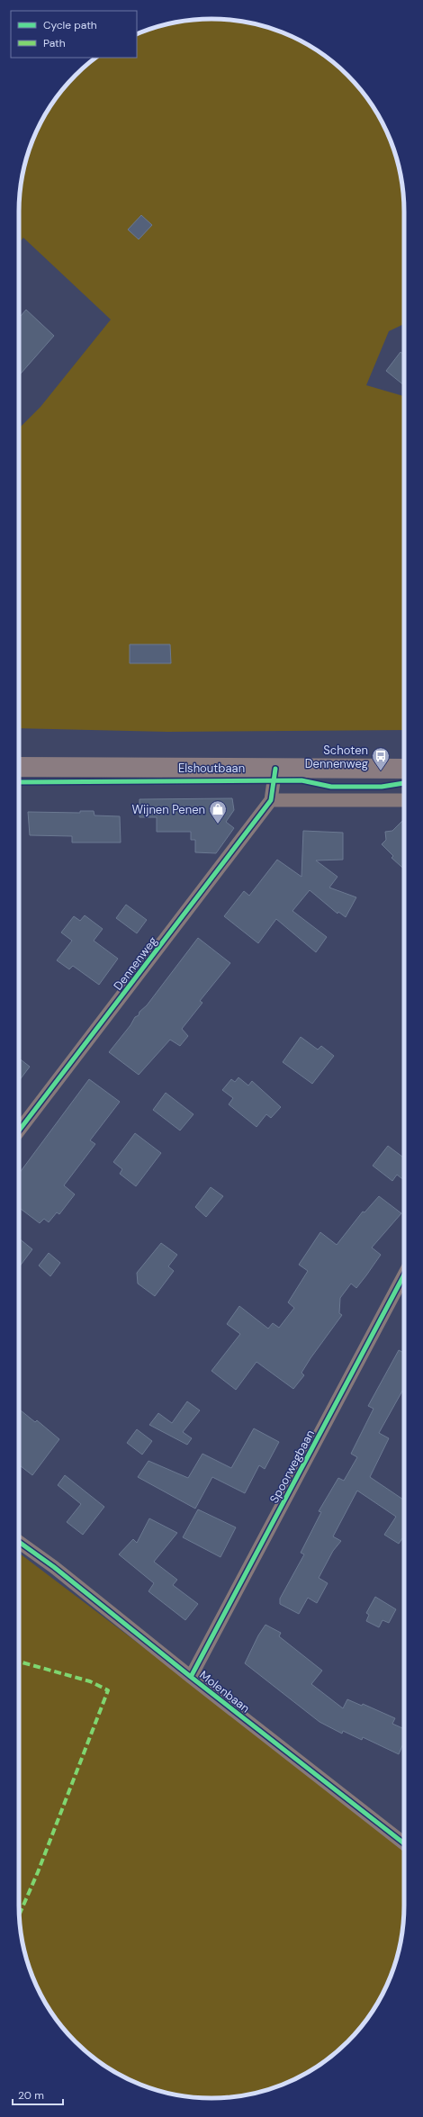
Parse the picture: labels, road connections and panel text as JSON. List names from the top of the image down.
{
  "streets": {
    "main road": ["Elshoutbaan"],
    "street": ["Dennenweg", "Spoorwegbaan", "Molenbaan"]
  },
  "crossings": [
    ["Spoorwegbaan", "Molenbaan"]
  ],
  "places": {
    "bus stop": ["Schoten Dennenweg"],
    "shop": ["Wijnen Penen"]
  },
  "legend": ["Cycle path", "Path"],
  "scale_bar": "20 m"
}
